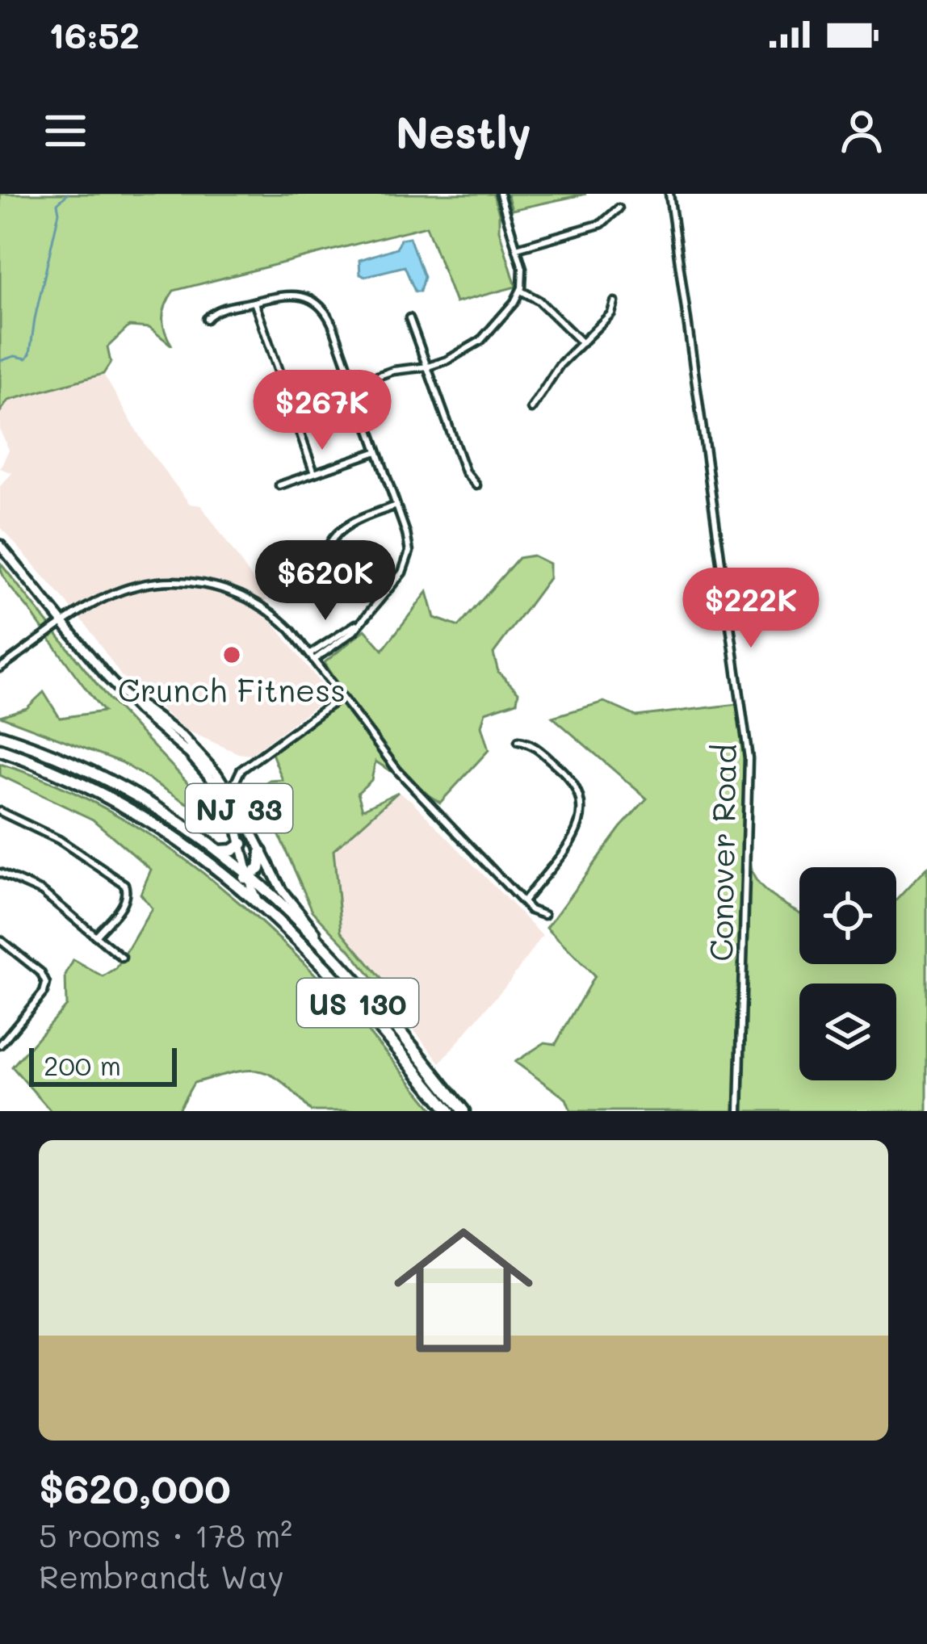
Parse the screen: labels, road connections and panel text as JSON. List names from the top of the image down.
{
  "streets": {
    "highway": ["US 130"],
    "main road": ["NJ 33"],
    "street": ["Conover Road"]
  },
  "crossings": [
    ["NJ 33", "US 130"]
  ],
  "places": ["Crunch Fitness"],
  "scale_bar": "200 m",
  "page": {
    "status": "16:52",
    "header": "Nestly",
    "price": ["$267K", "$620K", "$222K"],
    "scale": "200 m",
    "list": [
      {
        "name": "$620,000",
        "note": "5 rooms · 178 m² · Rembrandt Way"
      }
    ]
  }
}
